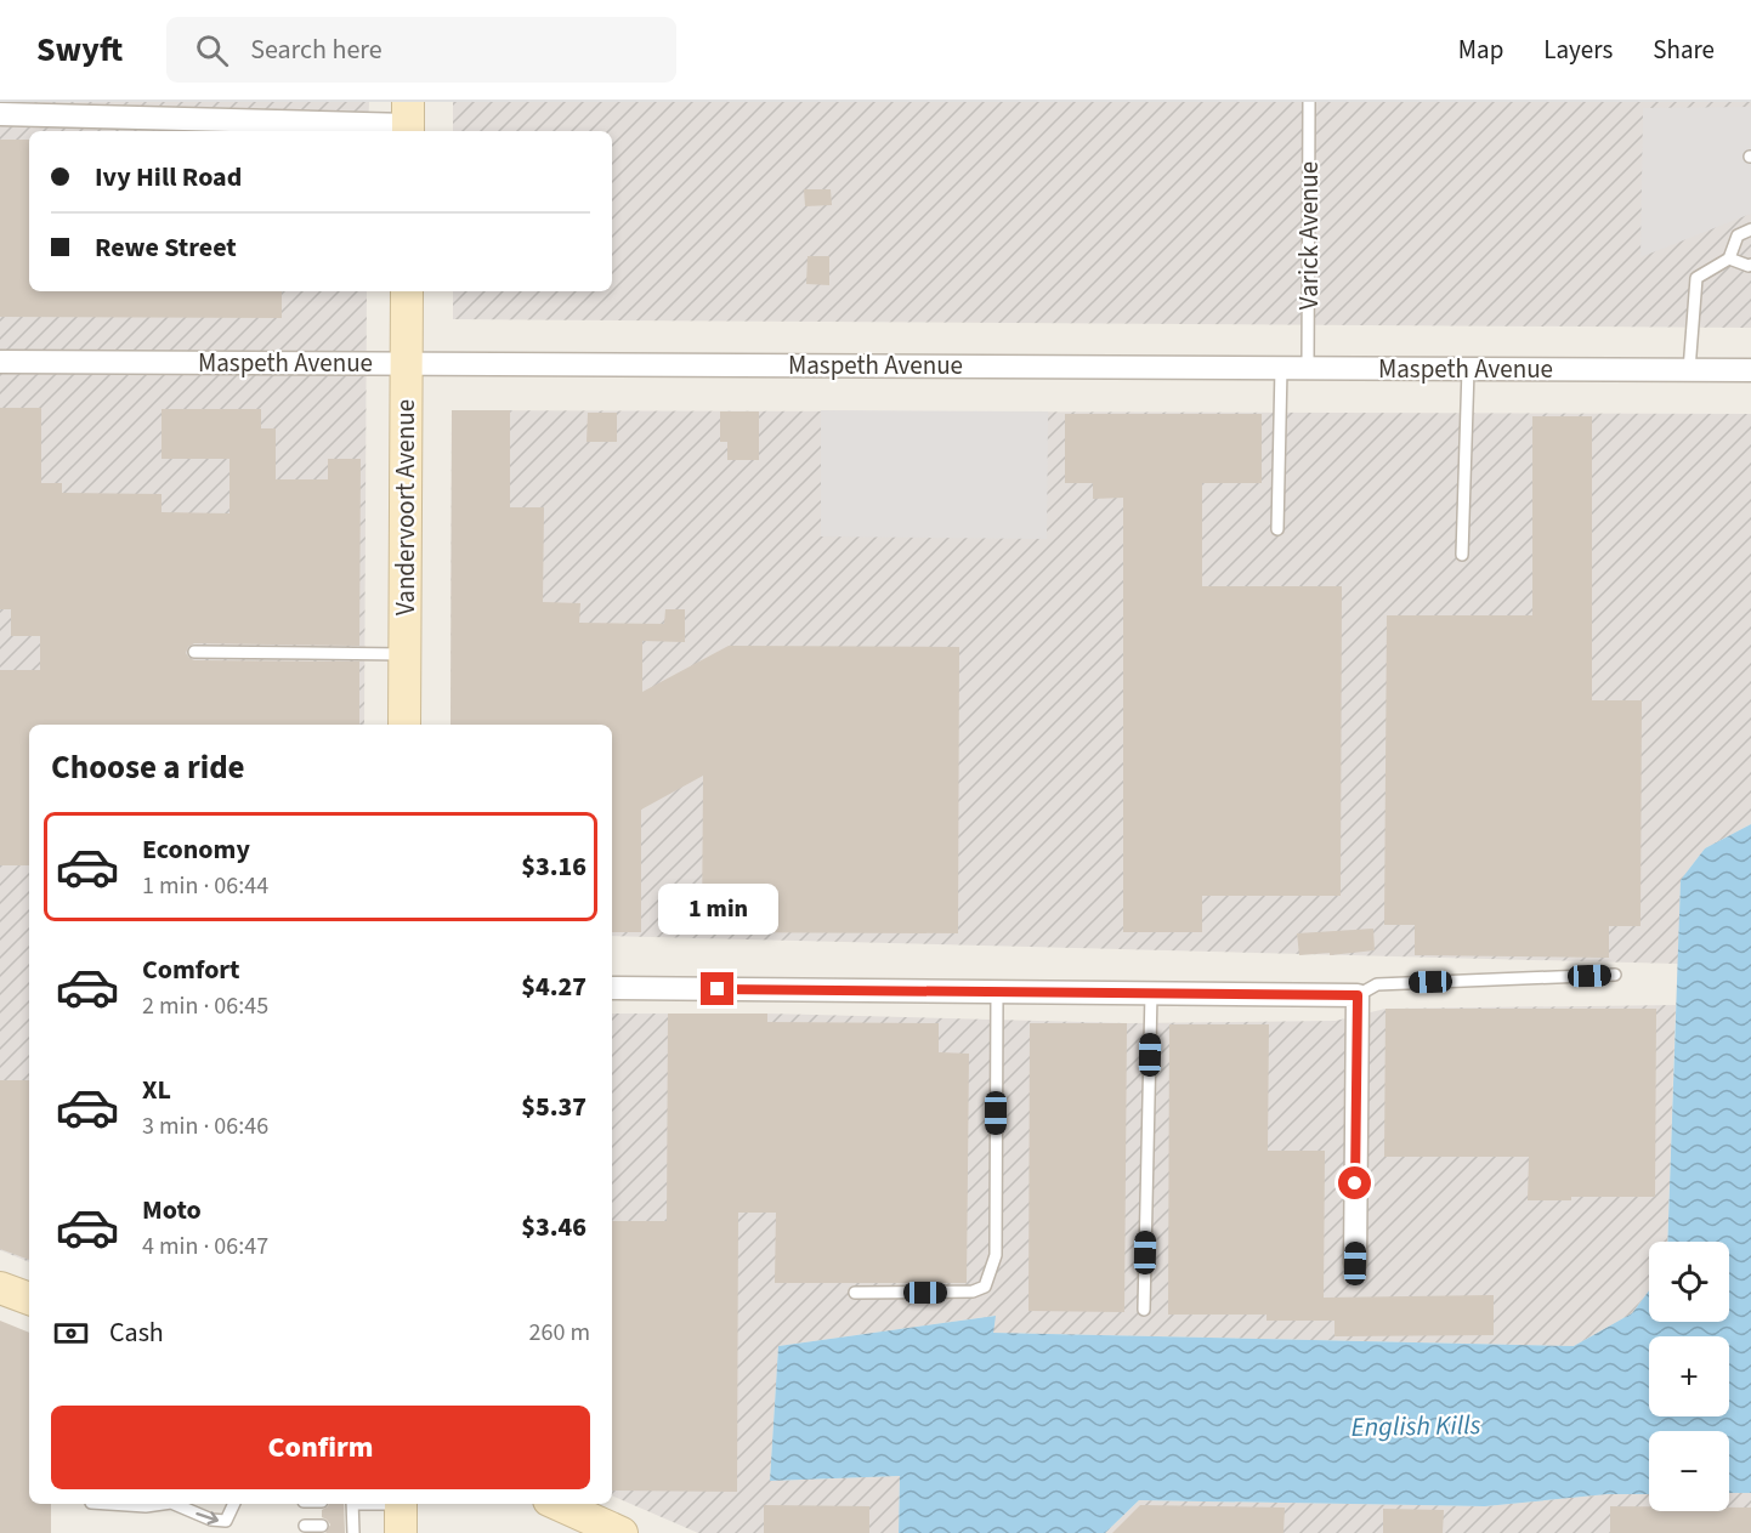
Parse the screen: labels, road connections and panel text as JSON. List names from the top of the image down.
{
  "streets": {
    "main road": ["Vandervoort Avenue"],
    "street": ["Maspeth Avenue"],
    "lane": ["Varick Avenue"]
  },
  "crossings": [
    ["Varick Avenue", "Maspeth Avenue"],
    ["Maspeth Avenue", "Vandervoort Avenue"]
  ],
  "water": ["English Kills"],
  "page": {
    "header": "Swyft",
    "search": "Search here",
    "nav": ["Map", "Layers", "Share"],
    "banner": ["Ivy Hill Road", "Rewe Street"],
    "heading": "Choose a ride",
    "list": [
      {
        "name": "Economy",
        "note": "1 min · 06:44",
        "value": "$3.16"
      },
      {
        "name": "Comfort",
        "note": "2 min · 06:45",
        "value": "$4.27"
      },
      {
        "name": "XL",
        "note": "3 min · 06:46",
        "value": "$5.37"
      },
      {
        "name": "Moto",
        "note": "4 min · 06:47",
        "value": "$3.46"
      }
    ],
    "bubble": "1 min",
    "map_buttons": ["+", "−"],
    "pay": ["Cash", "260 m"],
    "buttons": "Confirm"
  }
}
